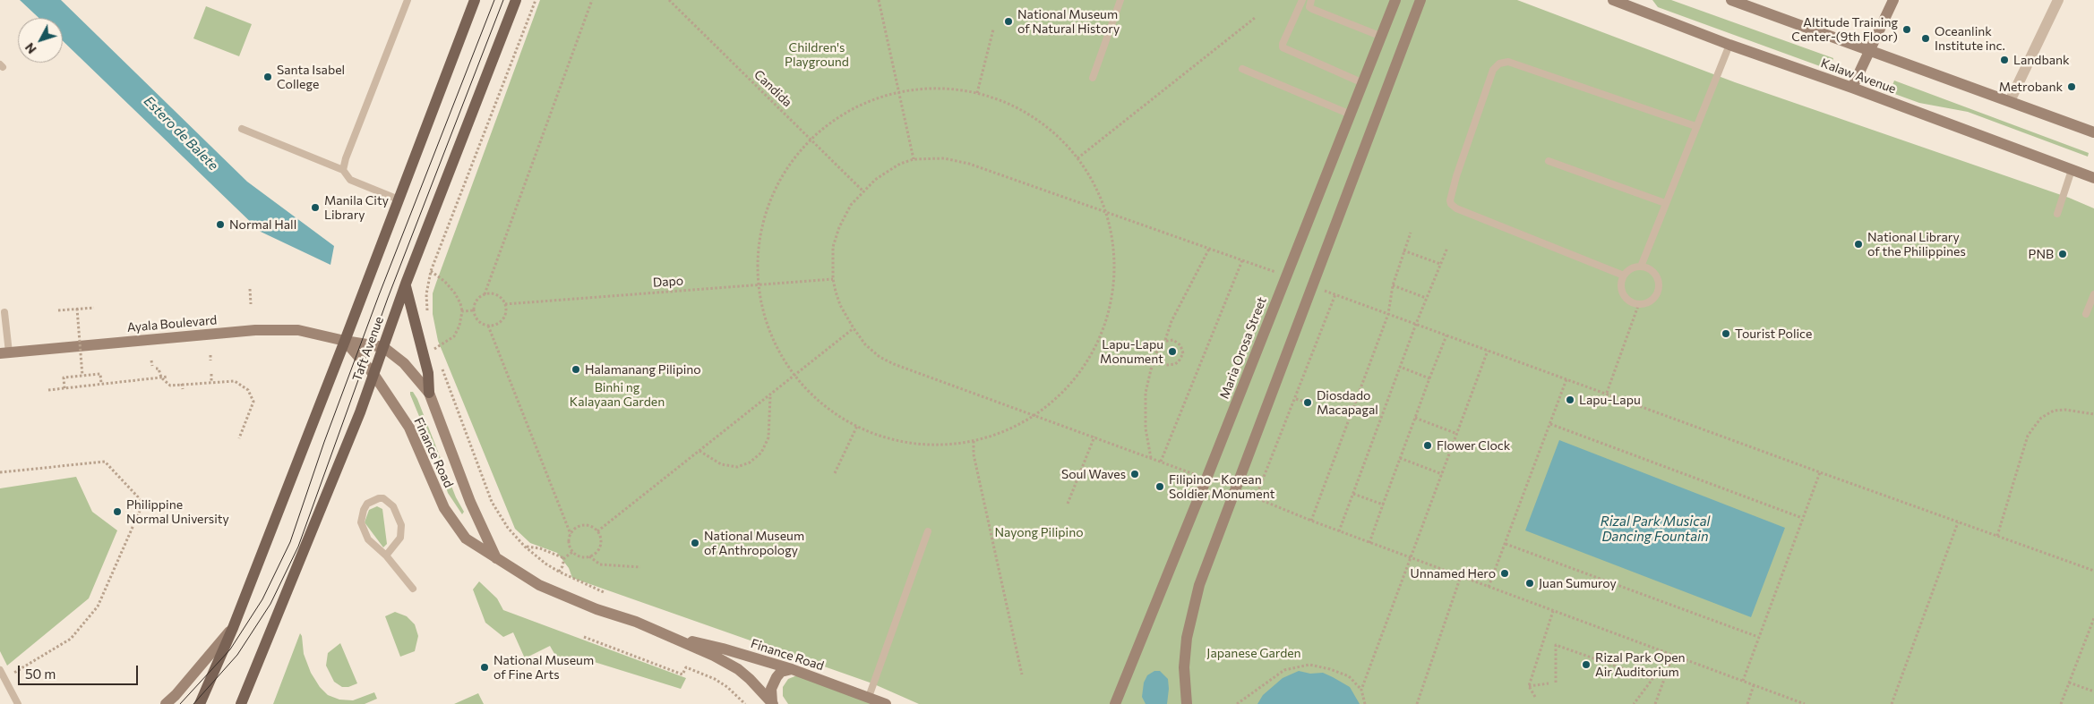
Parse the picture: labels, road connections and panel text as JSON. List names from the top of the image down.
{
  "streets": {
    "main road": ["Taft Avenue"],
    "street": [
      "Kalaw Avenue",
      "Ayala Boulevard",
      "Maria Orosa Street",
      "Finance Road"
    ],
    "path": ["Candida", "Dapo"]
  },
  "crossings": [
    ["Ayala Boulevard", "Taft Avenue"],
    ["Ayala Boulevard", "Finance Road"],
    ["Taft Avenue", "Finance Road"]
  ],
  "water": ["Estero de Balete", "Rizal Park Musical Dancing Fountain"],
  "parks": [
    "Children's Playground",
    "Binhi ng Kalayaan Garden",
    "Nayong Pilipino",
    "Japanese Garden"
  ],
  "places": [
    "National Museum of Natural History",
    "Altitude Training Center-(9th Floor)",
    "Oceanlink Institute inc.",
    "Landbank",
    "Santa Isabel College",
    "Metrobank",
    "Manila City Library",
    "Normal Hall",
    "National Library of the Philippines",
    "PNB",
    "Tourist Police",
    "Lapu-Lapu Monument",
    "Halamanang Pilipino",
    "Lapu-Lapu",
    "Diosdado Macapagal",
    "Flower Clock",
    "Soul Waves",
    "Filipino - Korean Soldier Monument",
    "Philippine Normal University",
    "National Museum of Anthropology",
    "Unnamed Hero",
    "Juan Sumuroy",
    "Rizal Park Open Air Auditorium",
    "National Museum of Fine Arts"
  ],
  "scale_bar": "50 m",
  "north": "bottom left"
}
